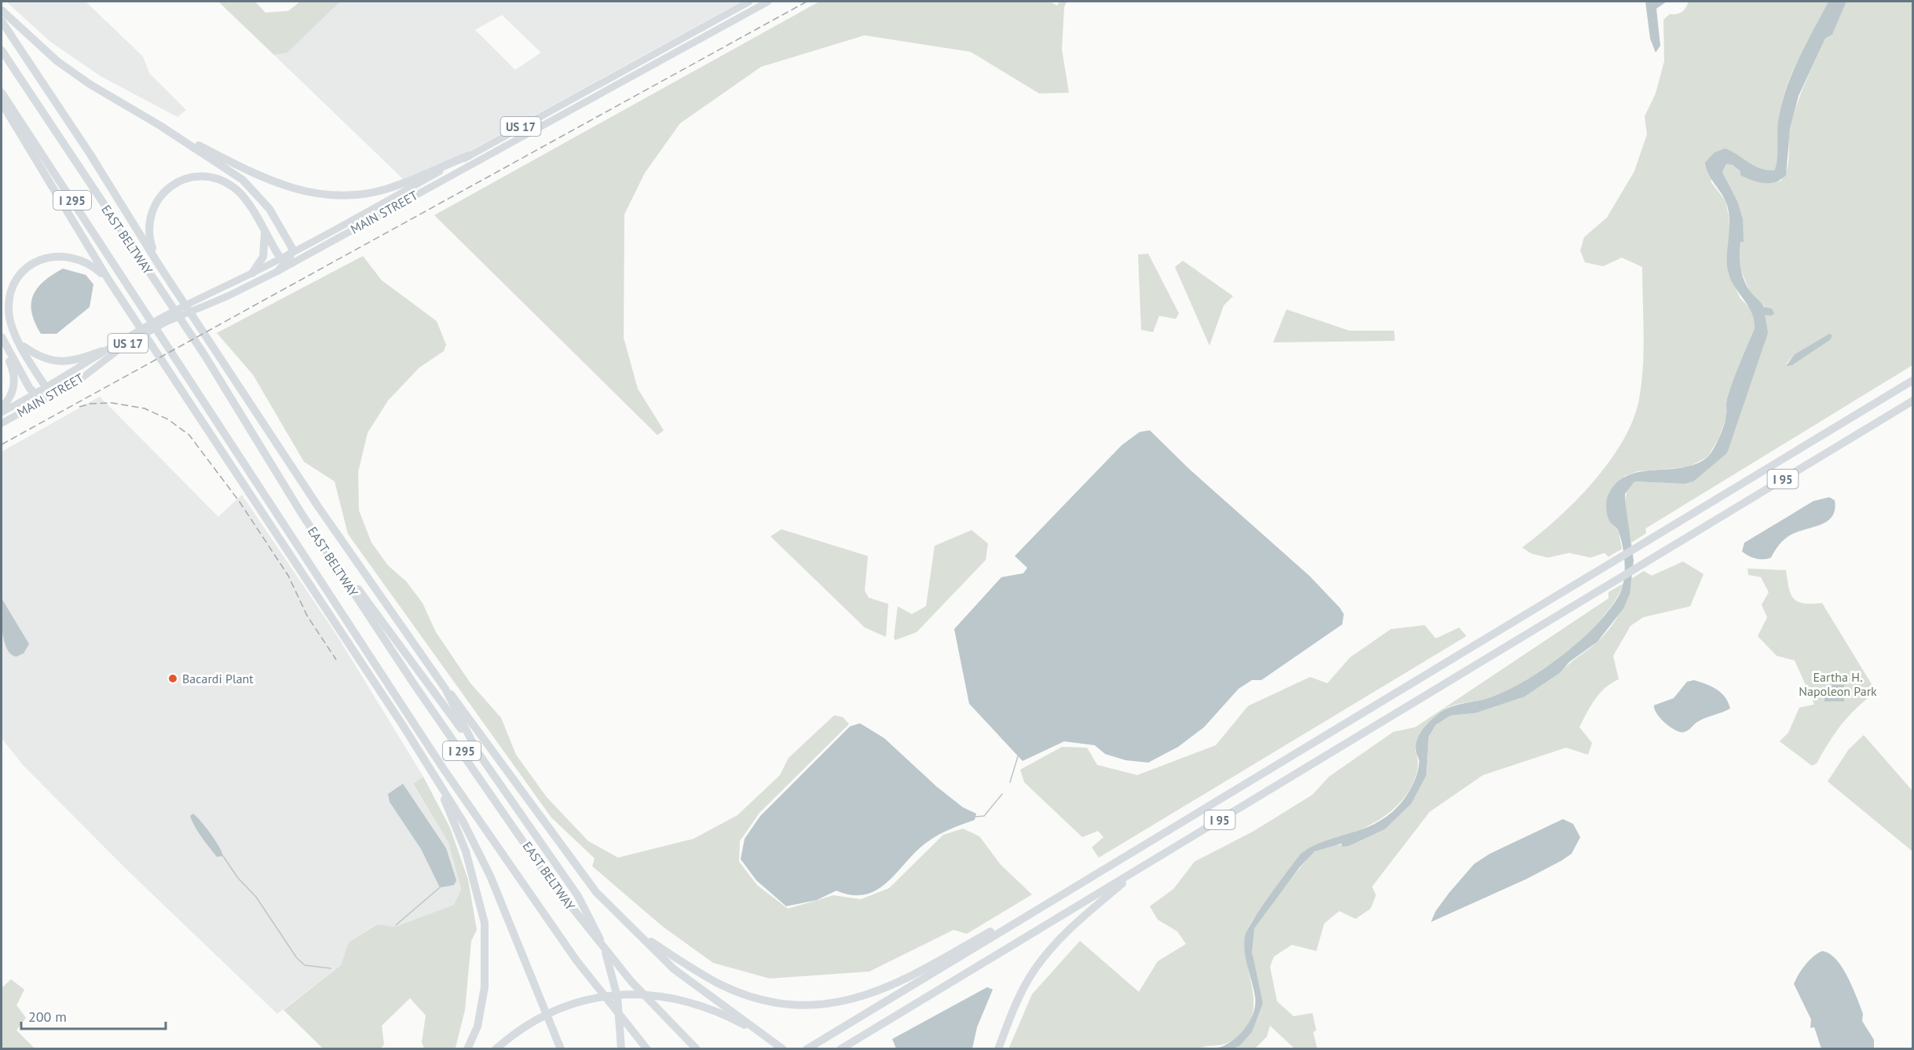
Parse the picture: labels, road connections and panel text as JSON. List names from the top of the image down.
{
  "streets": {
    "highway": ["I 295", "EAST BELTWAY", "I 95"],
    "main road": ["US 17", "MAIN STREET"]
  },
  "parks": ["Eartha H. Napoleon Park"],
  "places": ["Bacardi Plant"],
  "scale_bar": "200 m"
}
